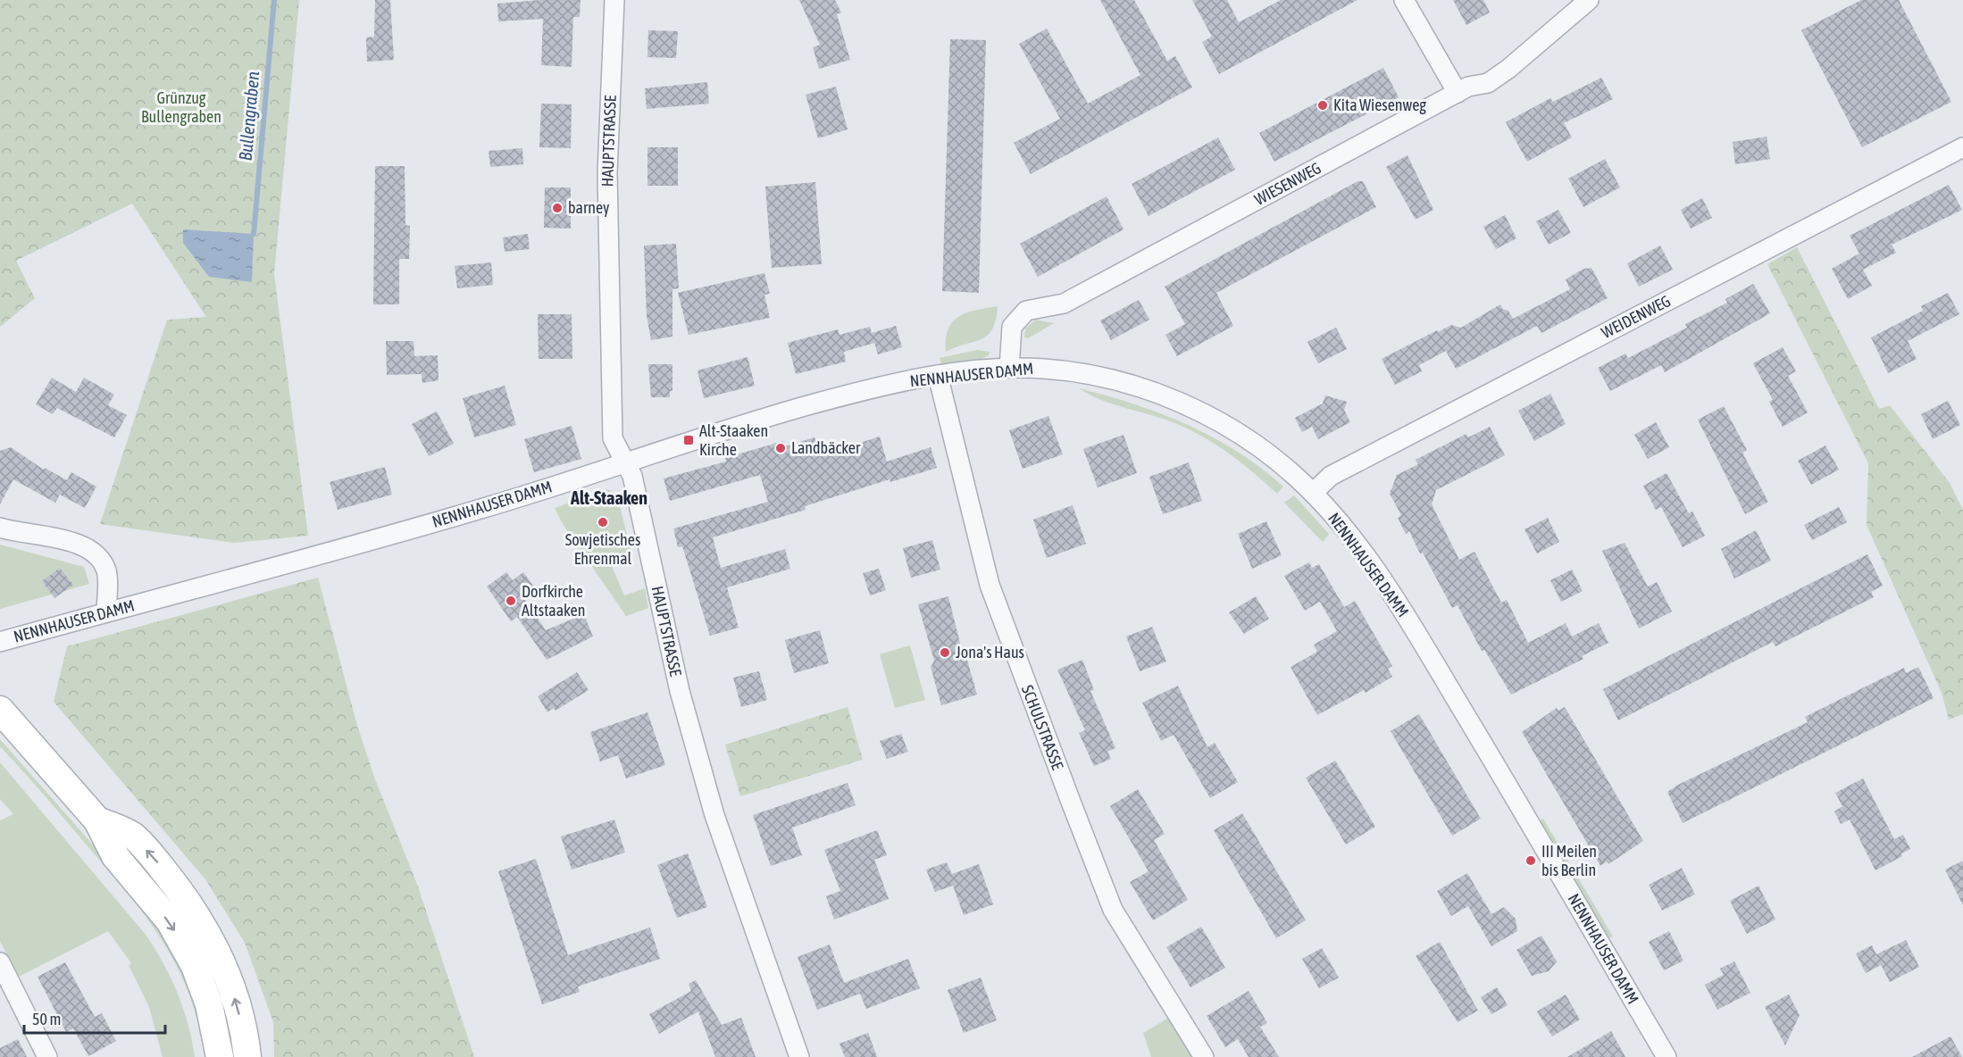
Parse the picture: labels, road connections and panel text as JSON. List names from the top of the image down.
{
  "streets": {
    "street": [
      "HAUPTSTRASSE",
      "WIESENWEG",
      "WEIDENWEG",
      "NENNHAUSER DAMM",
      "SCHULSTRASSE"
    ]
  },
  "crossings": [
    ["HAUPTSTRASSE", "NENNHAUSER DAMM"],
    ["WIESENWEG", "NENNHAUSER DAMM"],
    ["WEIDENWEG", "NENNHAUSER DAMM"],
    ["NENNHAUSER DAMM", "SCHULSTRASSE"]
  ],
  "districts": ["Alt-Staaken"],
  "water": ["Bullengraben"],
  "parks": ["Grünzug Bullengraben"],
  "places": {
    "other": [
      "Kita Wiesenweg",
      "barney",
      "Landbäcker",
      "Sowjetisches Ehrenmal",
      "Dorfkirche Altstaaken",
      "Jona's Haus",
      "III Meilen bis Berlin"
    ],
    "transit": ["Alt-Staaken Kirche"]
  },
  "scale_bar": "50 m"
}
